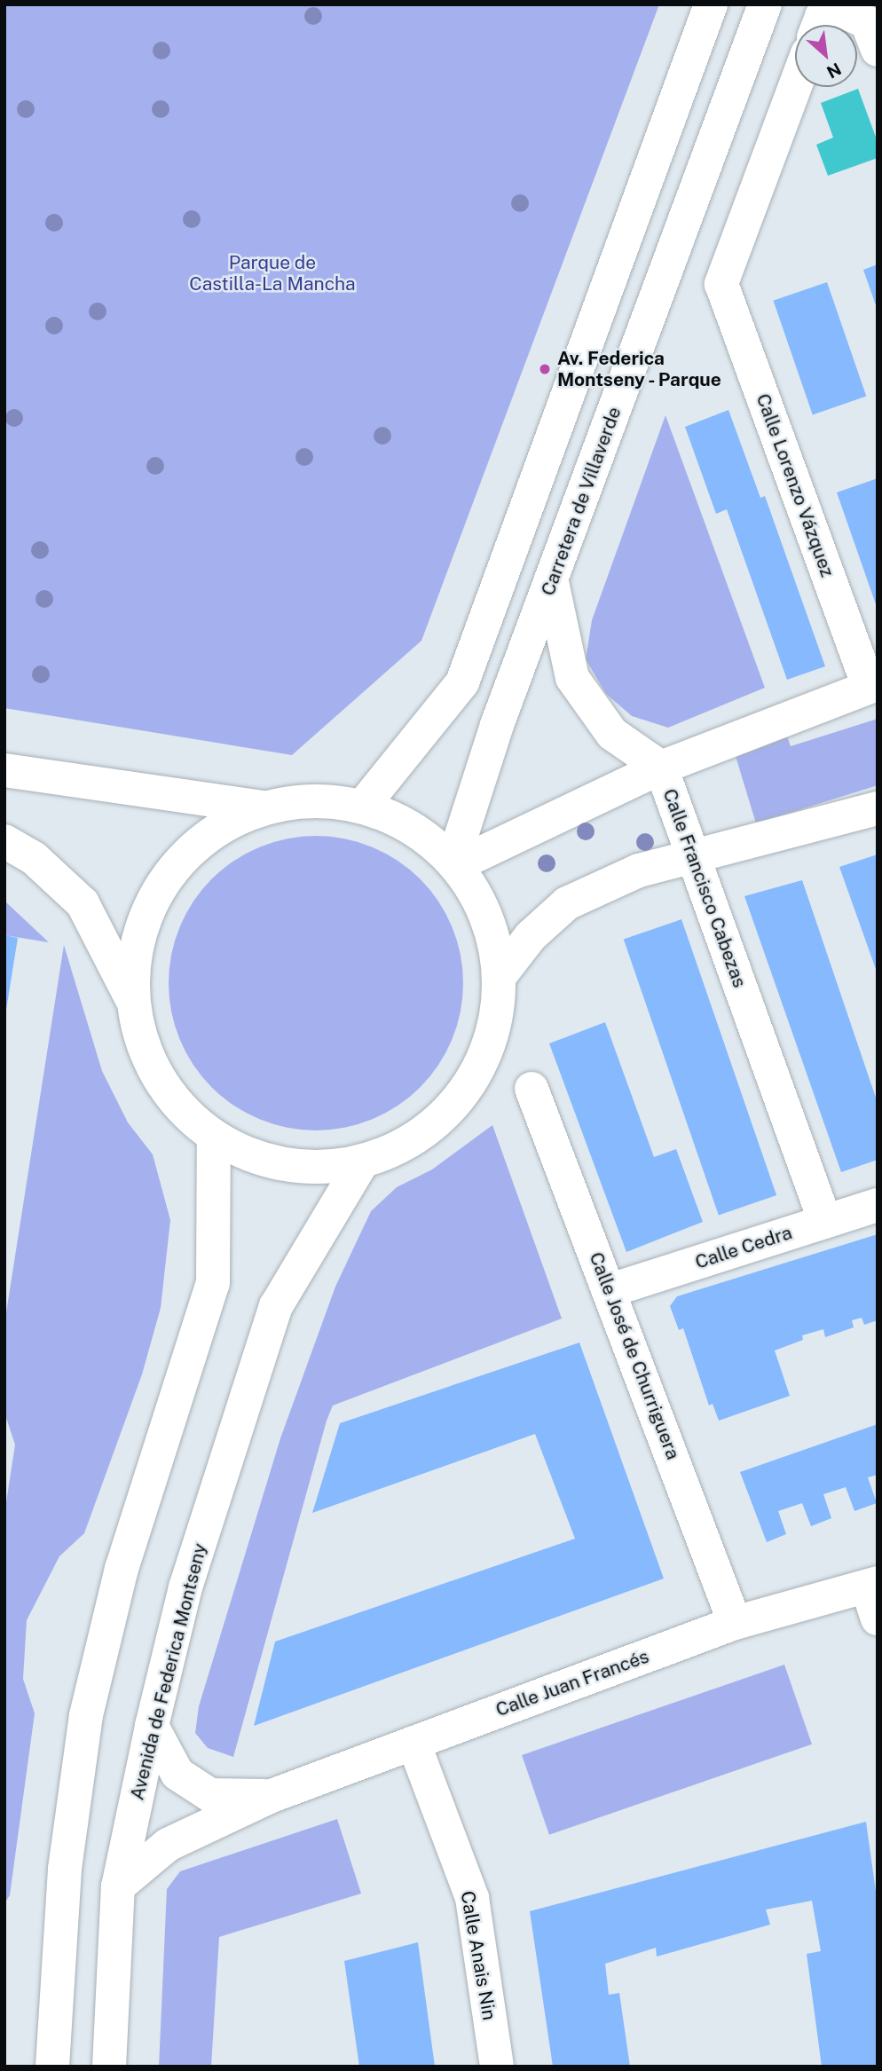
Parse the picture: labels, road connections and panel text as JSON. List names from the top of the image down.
{
  "streets": {
    "street": [
      "Calle Lorenzo Vázquez",
      "Carretera de Villaverde",
      "Calle Francisco Cabezas",
      "Calle Cedra",
      "Calle José de Churriguera",
      "Avenida de Federica Montseny",
      "Calle Juan Francés",
      "Calle Anais Nin"
    ]
  },
  "crossings": [
    ["Carretera de Villaverde", "Calle Francisco Cabezas"],
    ["Calle Francisco Cabezas", "Calle Cedra"],
    ["Calle Cedra", "Calle José de Churriguera"],
    ["Calle José de Churriguera", "Calle Juan Francés"],
    ["Avenida de Federica Montseny", "Calle Juan Francés"],
    ["Calle Juan Francés", "Calle Anais Nin"]
  ],
  "parks": ["Parque de Castilla-La Mancha"],
  "places": ["Av. Federica Montseny - Parque"],
  "north": "bottom right"
}
